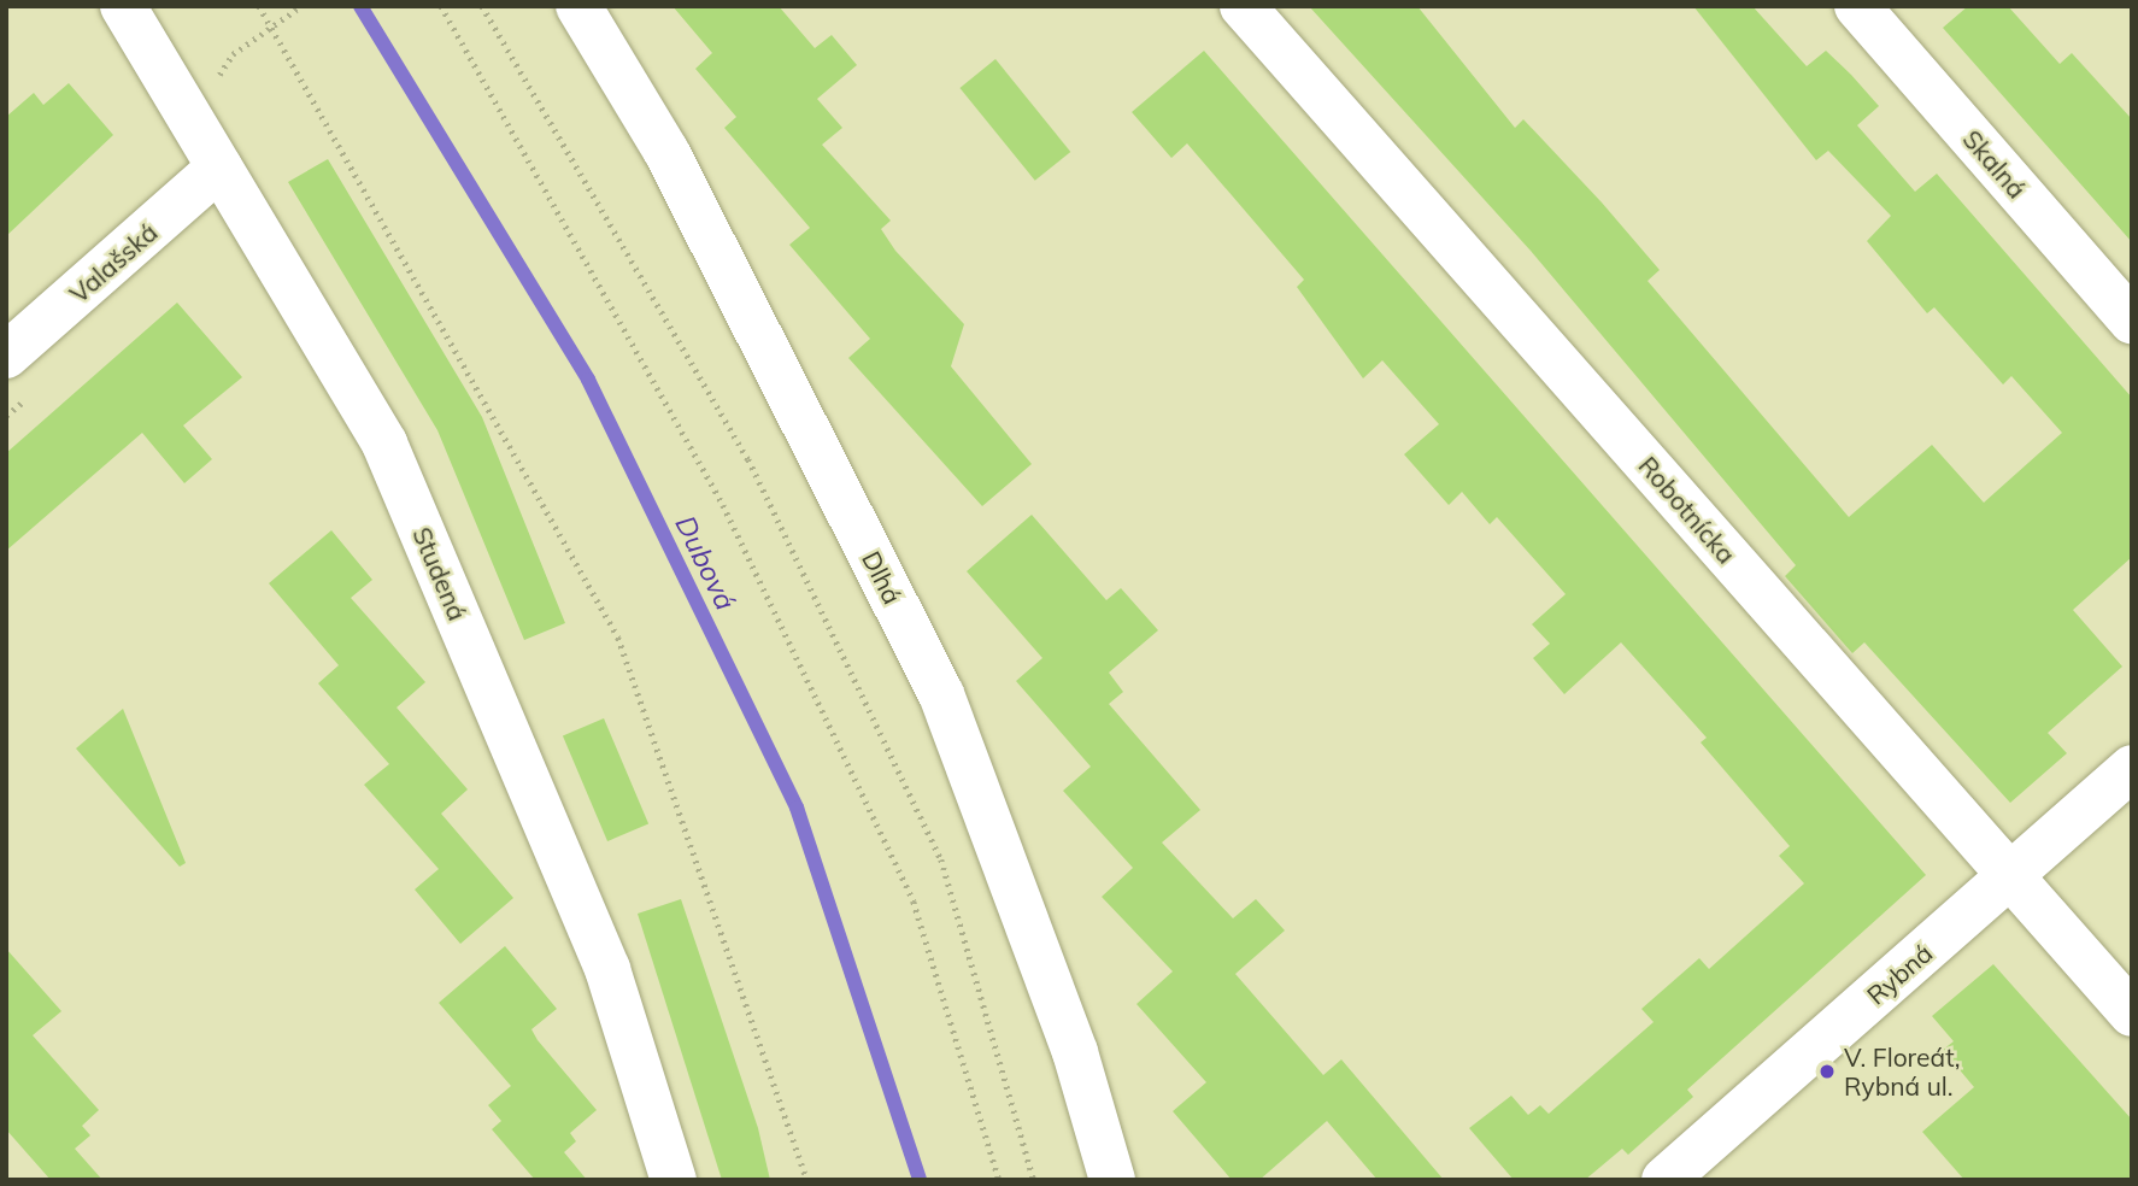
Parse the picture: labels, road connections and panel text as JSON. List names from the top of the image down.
{
  "streets": {
    "street": [
      "Skalná",
      "Valašská",
      "Robotnícka",
      "Studená",
      "Dlhá",
      "Rybná"
    ]
  },
  "crossings": [
    ["Valašská", "Studená"],
    ["Robotnícka", "Rybná"]
  ],
  "water": ["Dubová"],
  "places": ["V. Floreát, Rybná ul."]
}
